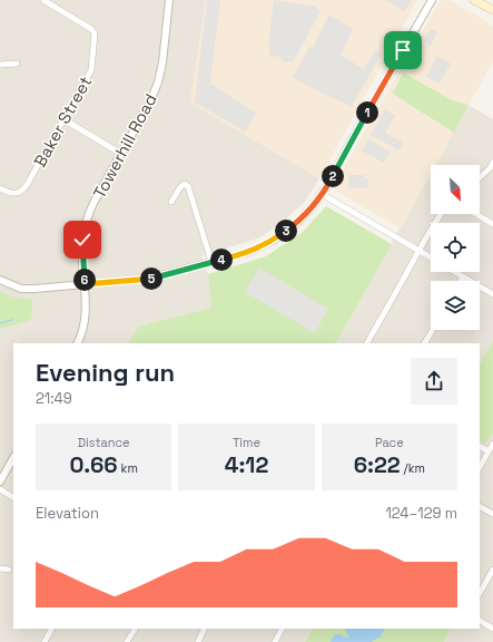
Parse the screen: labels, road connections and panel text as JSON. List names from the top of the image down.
{
  "streets": {
    "street": ["Baker Street", "Towerhill Road"]
  },
  "north": "bottom right",
  "page": {
    "pins": [
      "1",
      "2",
      "3",
      "4",
      "5",
      "6"
    ],
    "heading": ["Evening run", "21:49"],
    "stats": [
      ["Distance", "0.66 km"],
      ["Time", "4:12"],
      ["Pace", "6:22 /km"]
    ],
    "chart": ["Elevation", "124–129 m"]
  }
}
